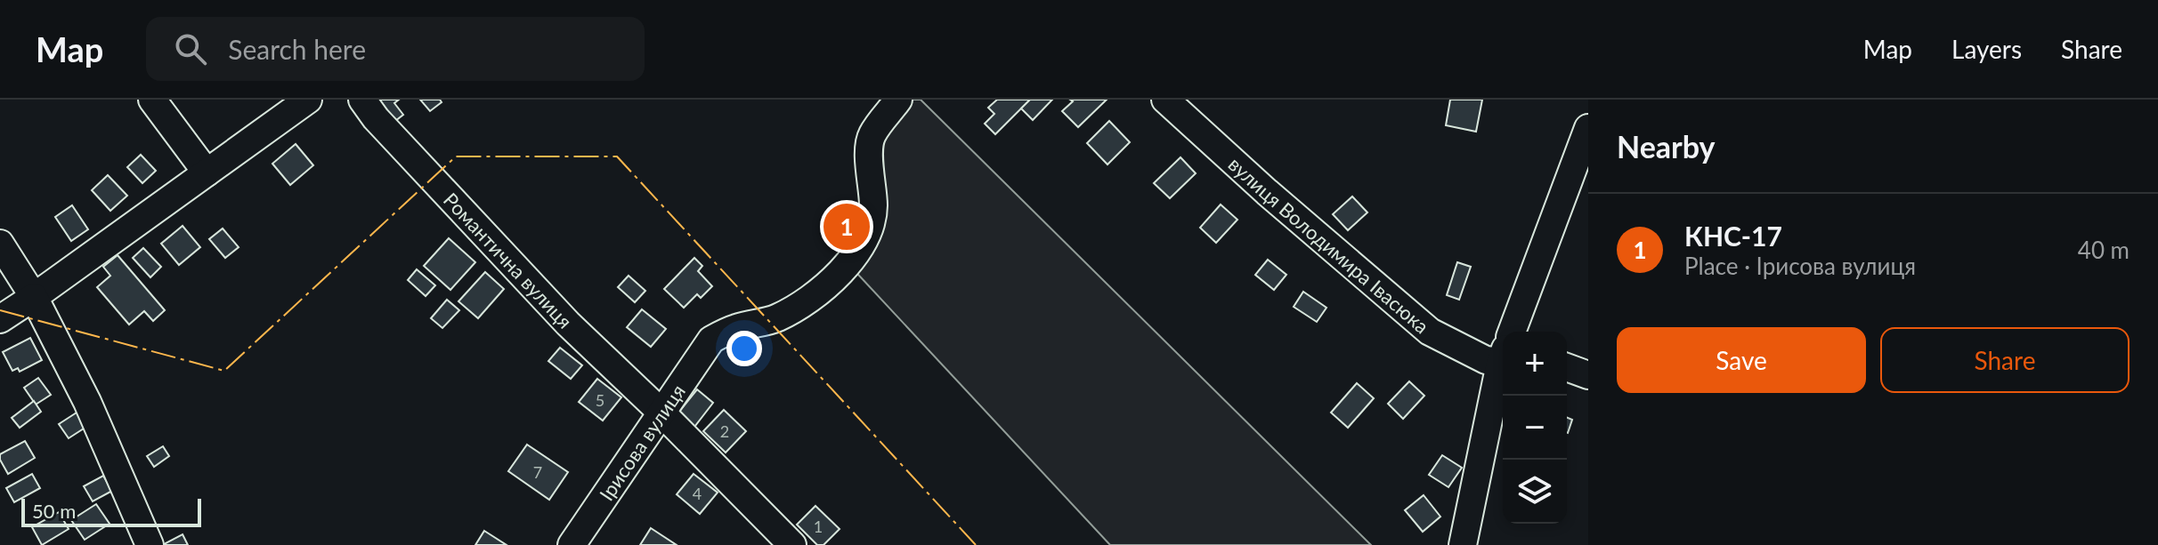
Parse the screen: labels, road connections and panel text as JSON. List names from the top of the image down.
{
  "streets": {
    "street": ["вулиця Володимира Івасюка", "Романтична вулиця", "Ірисова вулиця"]
  },
  "crossings": [
    ["Романтична вулиця", "Ірисова вулиця"]
  ],
  "house_numbers": [
    "5",
    "2",
    "7",
    "4",
    "1"
  ],
  "scale_bar": "50 m",
  "page": {
    "header": "Map",
    "search": "Search here",
    "nav": ["Map", "Layers", "Share"],
    "heading": "Nearby",
    "list": [
      {
        "mark": "1",
        "name": "КНС-17",
        "note": "Place · Ірисова вулиця",
        "value": "40 m"
      }
    ],
    "pins": "1",
    "buttons": ["Save", "Share"],
    "map_buttons": ["+", "−"],
    "scale": "50 m"
  }
}
